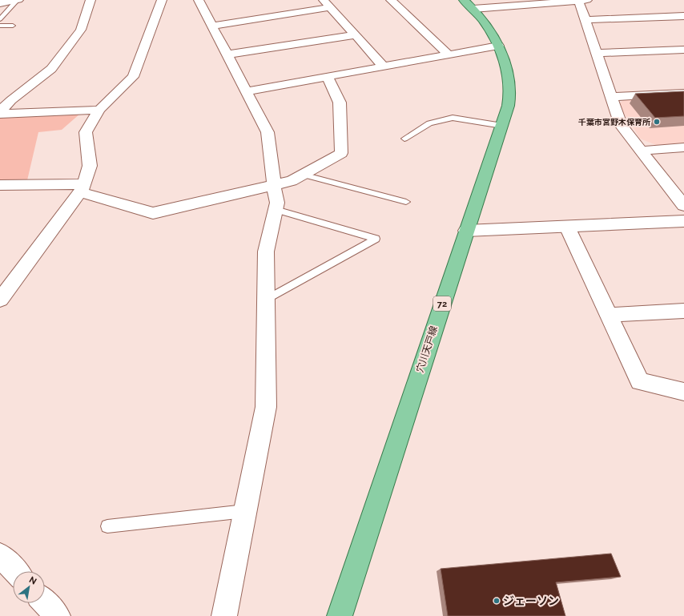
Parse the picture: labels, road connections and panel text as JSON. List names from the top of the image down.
{
  "streets": {
    "main road": ["72", "穴川天戸線"]
  },
  "places": ["千葉市宮野木保育所", "ジェーソン"],
  "north": "top right"
}
